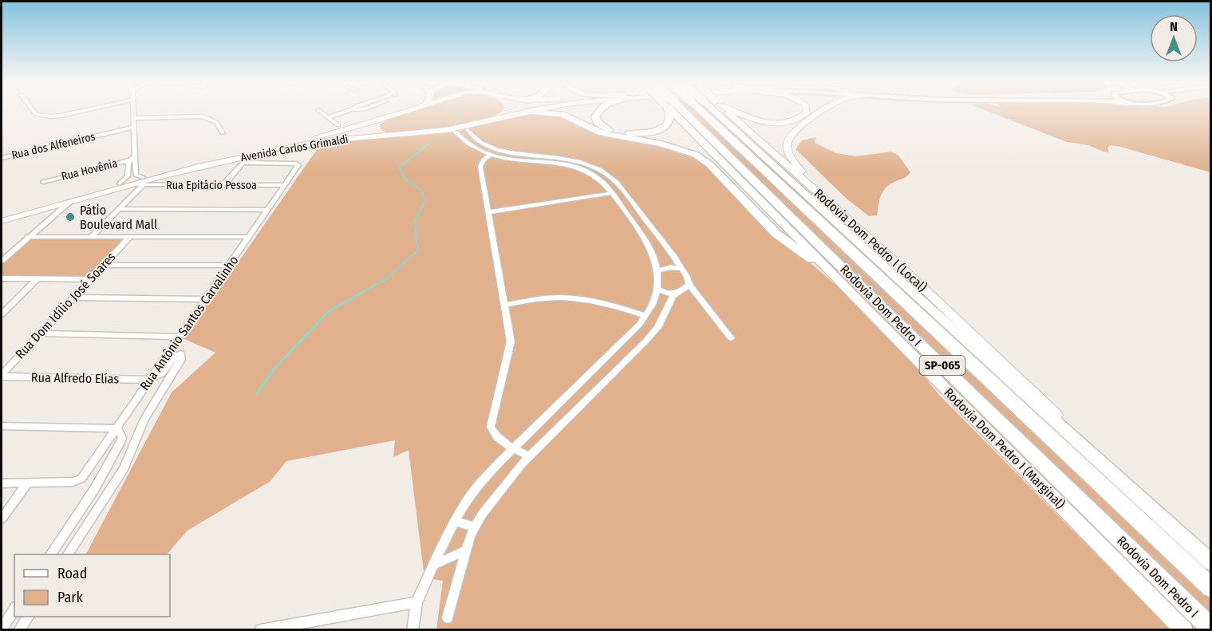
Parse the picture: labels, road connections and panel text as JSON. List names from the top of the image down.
{
  "streets": {
    "highway": ["Rodovia Dom Pedro I", "SP-065", "Rodovia Dom Pedro I (Marginal)"],
    "main road": ["Avenida Carlos Grimaldi", "Rodovia Dom Pedro I (Local)"],
    "street": [
      "Rua dos Alfeneiros",
      "Rua Hovênia",
      "Rua Epitácio Pessoa",
      "Rua Dom Idílio José Soares",
      "Rua Antônio Santos Carvalinho",
      "Rua Alfredo Elías"
    ]
  },
  "crossings": [
    ["Avenida Carlos Grimaldi", "Rua Epitácio Pessoa"],
    ["Rua Epitácio Pessoa", "Rua Antônio Santos Carvalinho"],
    ["Rodovia Dom Pedro I (Local)", "SP-065"],
    ["Rua Dom Idílio José Soares", "Rua Alfredo Elías"],
    ["Rua Antônio Santos Carvalinho", "Rua Alfredo Elías"]
  ],
  "places": ["Pátio Boulevard Mall"],
  "legend": ["Road", "Park"],
  "north": "top"
}
